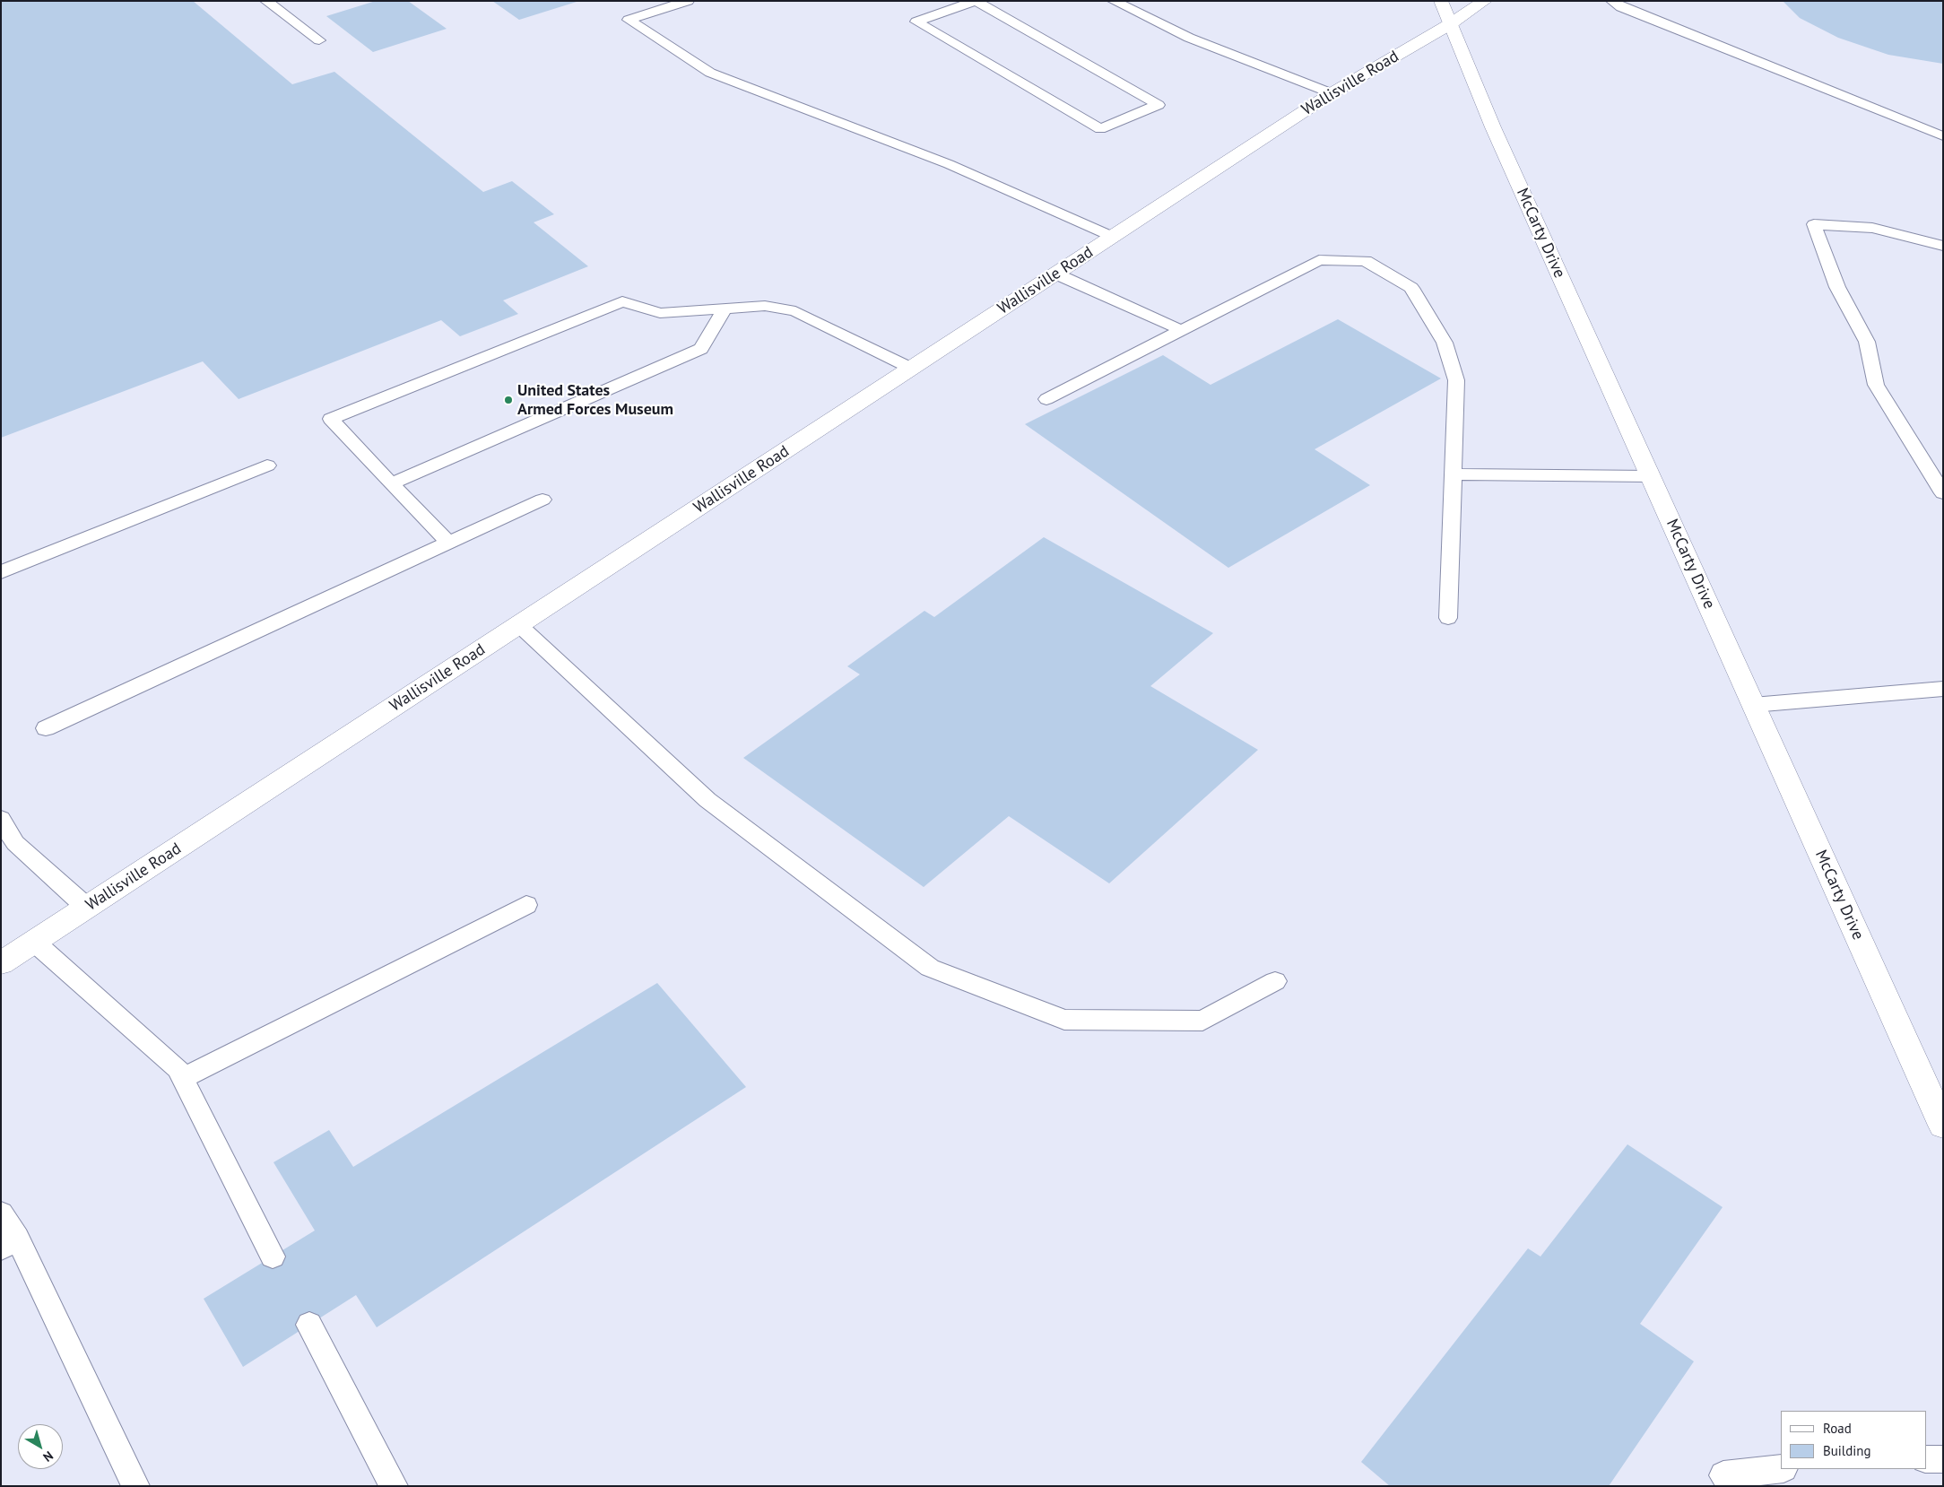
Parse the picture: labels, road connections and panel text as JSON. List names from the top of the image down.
{
  "streets": {
    "main road": ["Wallisville Road", "McCarty Drive"]
  },
  "crossings": [
    ["Wallisville Road", "McCarty Drive"]
  ],
  "places": ["United States Armed Forces Museum"],
  "legend": ["Road", "Building"],
  "north": "bottom right"
}
